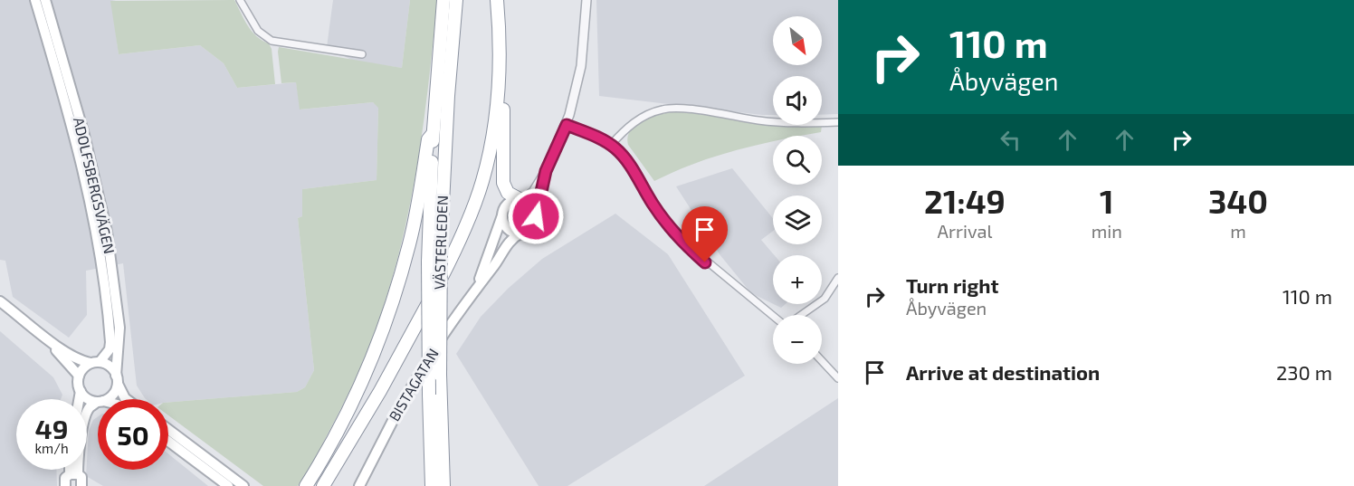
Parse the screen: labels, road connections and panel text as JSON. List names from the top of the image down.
{
  "streets": {
    "highway": ["VÄSTERLEDEN"],
    "main road": ["ADOLFSBERGSVÄGEN", "BISTAGATAN"]
  },
  "north": "bottom right",
  "page": {
    "turn": ["110 m", "Åbyvägen"],
    "map_buttons": ["+", "−"],
    "eta": [
      "21:49",
      "Arrival",
      "1",
      "min",
      "340",
      "m"
    ],
    "list": [
      {
        "name": "Turn right",
        "note": "Åbyvägen",
        "value": "110 m"
      },
      {
        "name": "Arrive at destination",
        "value": "230 m"
      }
    ],
    "speed": "49 km/h",
    "limit": "50"
  }
}
